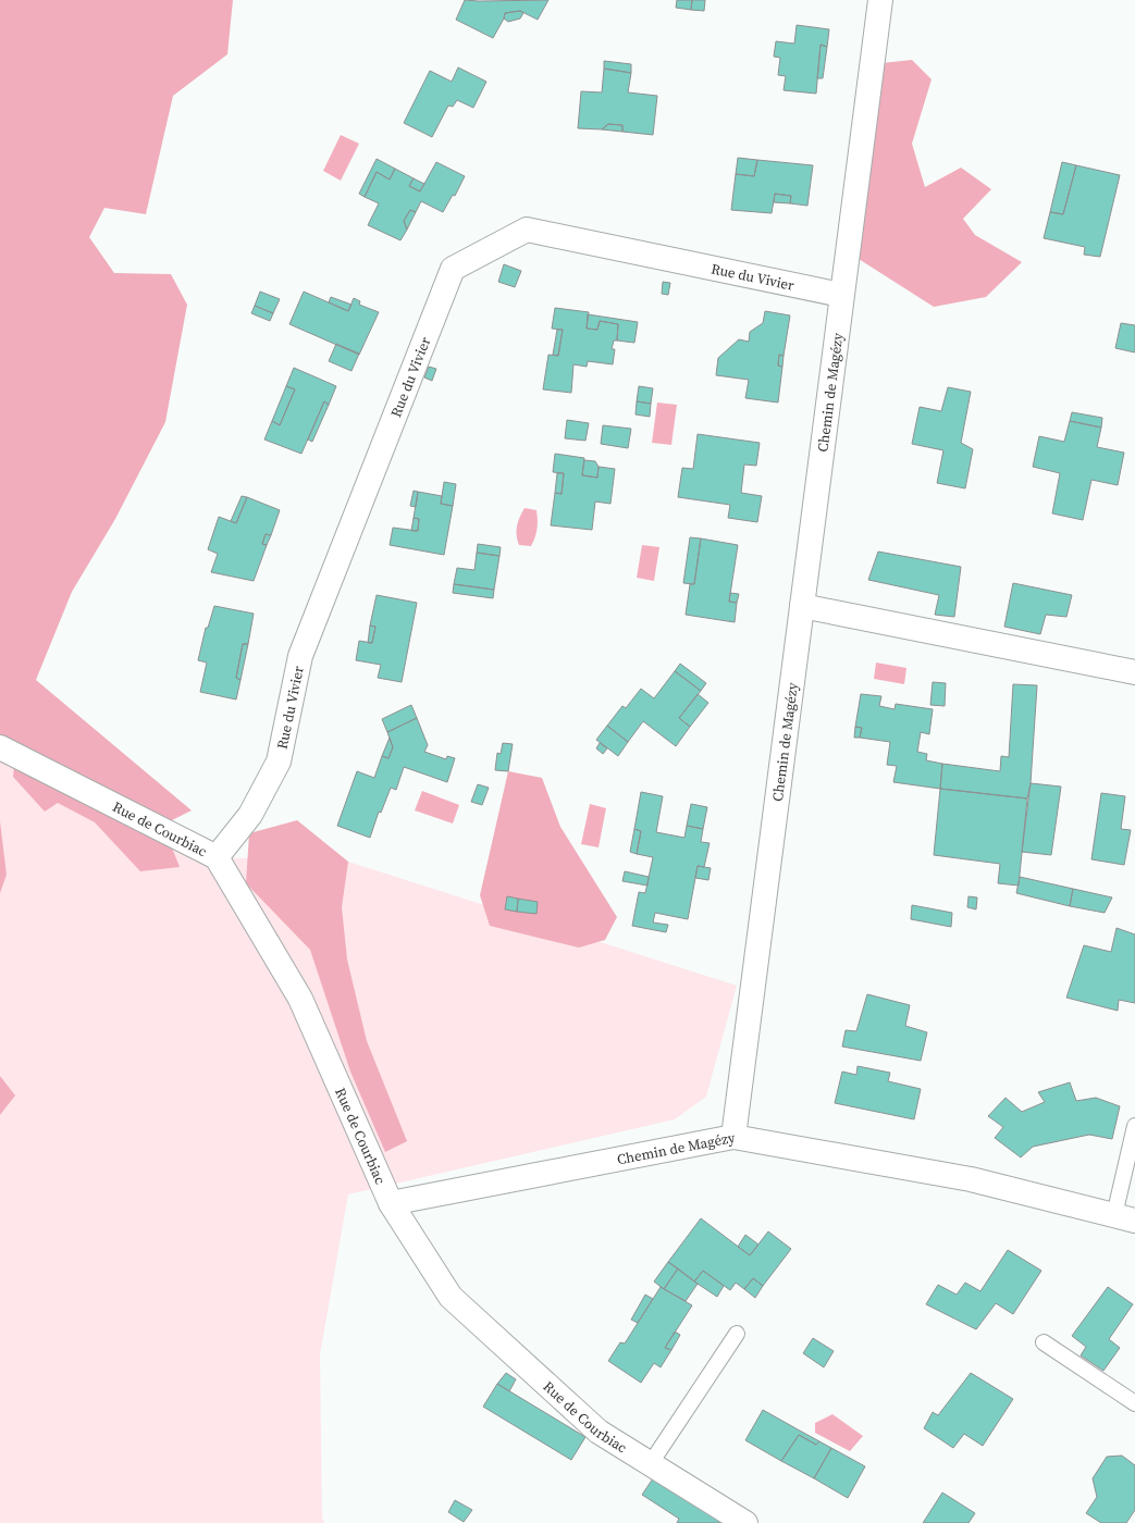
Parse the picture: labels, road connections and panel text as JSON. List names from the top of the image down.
{
  "streets": {
    "street": ["Rue du Vivier", "Chemin de Magézy", "Rue de Courbiac"]
  },
  "crossings": [
    ["Rue du Vivier", "Chemin de Magézy"],
    ["Rue du Vivier", "Rue de Courbiac"],
    ["Chemin de Magézy", "Rue de Courbiac"]
  ]
}
